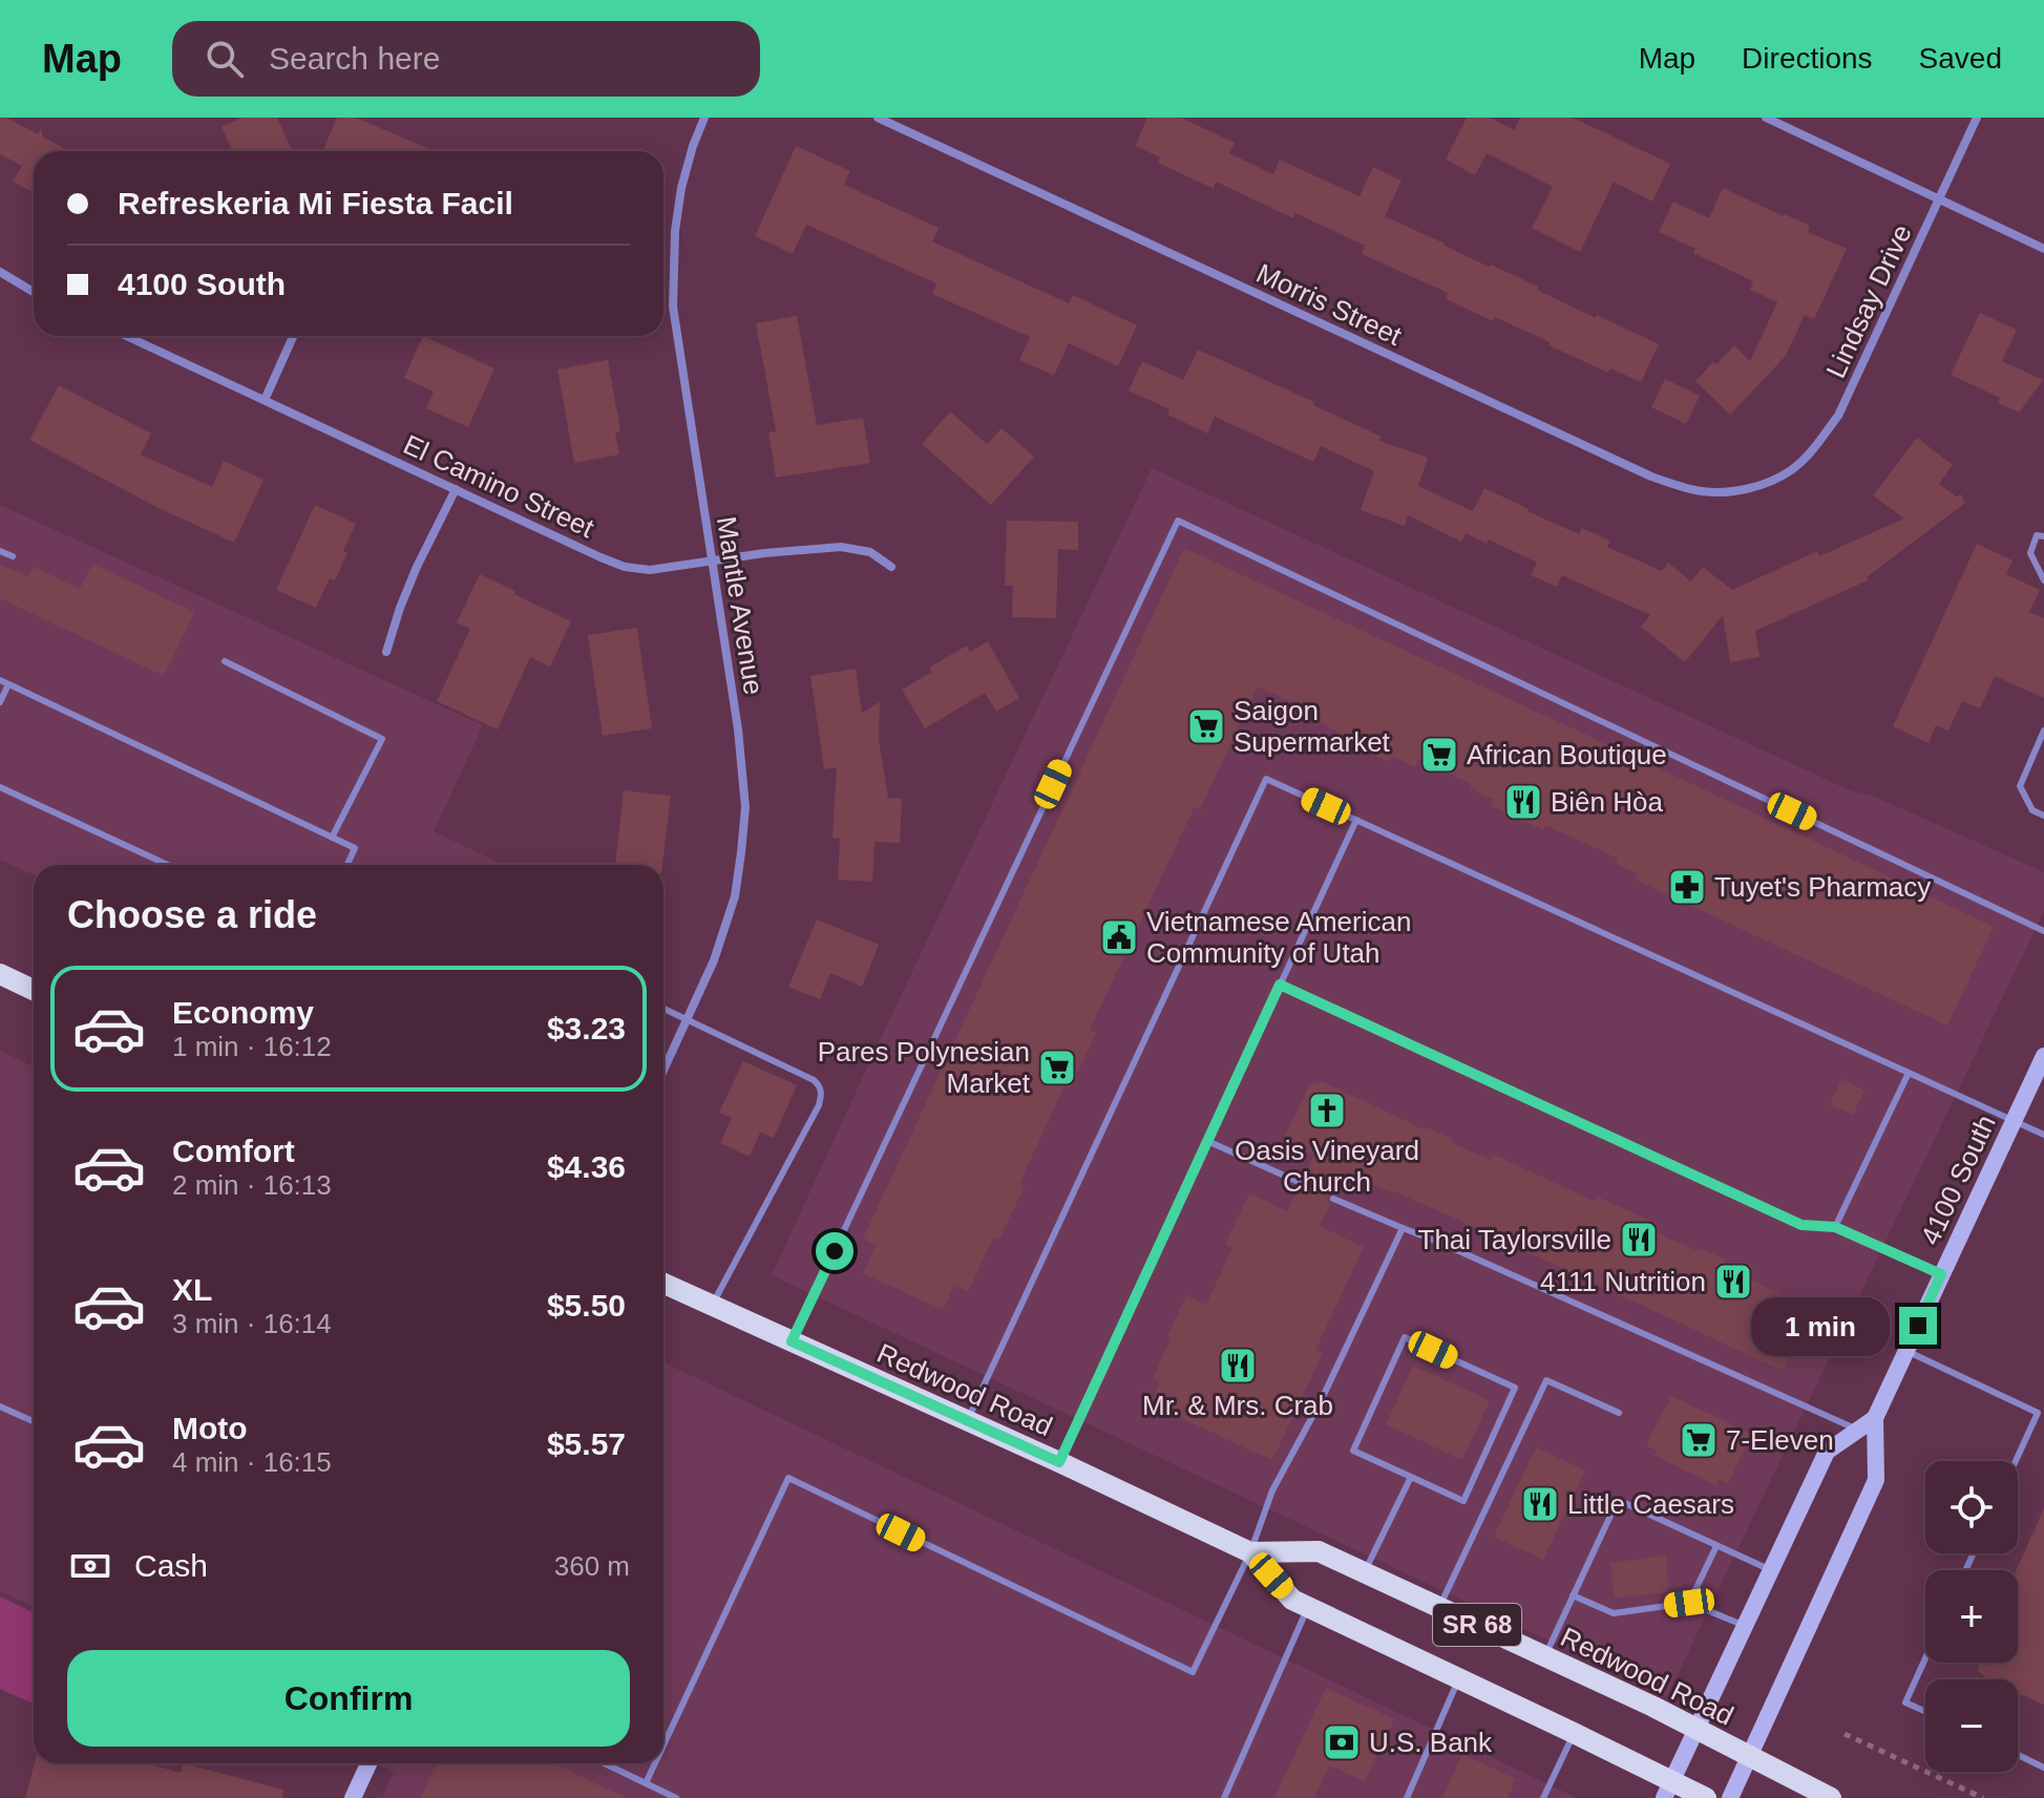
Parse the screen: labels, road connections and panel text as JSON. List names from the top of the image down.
{
  "streets": {
    "main road": ["4100 South", "Redwood Road", "SR 68"],
    "street": [
      "Lindsay Drive",
      "Morris Street",
      "El Camino Street",
      "Mantle Avenue"
    ]
  },
  "crossings": [
    ["Lindsay Drive", "Morris Street"],
    ["El Camino Street", "Mantle Avenue"],
    ["4100 South", "Redwood Road"]
  ],
  "places": {
    "supermarket": [
      "Saigon Supermarket",
      "African Boutique",
      "Pares Polynesian Market",
      "7-Eleven"
    ],
    "restaurant": [
      "Biên Hòa",
      "Thai Taylorsville",
      "4111 Nutrition",
      "Mr. & Mrs. Crab",
      "Little Caesars"
    ],
    "pharmacy": ["Tuyet's Pharmacy"],
    "public building": ["Vietnamese American Community of Utah"],
    "church": ["Oasis Vineyard Church"],
    "bank": ["U.S. Bank"]
  },
  "page": {
    "header": "Map",
    "search": "Search here",
    "nav": ["Map", "Directions", "Saved"],
    "banner": ["Refreskeria Mi Fiesta Facil", "4100 South"],
    "heading": "Choose a ride",
    "list": [
      {
        "name": "Economy",
        "note": "1 min · 16:12",
        "value": "$3.23"
      },
      {
        "name": "Comfort",
        "note": "2 min · 16:13",
        "value": "$4.36"
      },
      {
        "name": "XL",
        "note": "3 min · 16:14",
        "value": "$5.50"
      },
      {
        "name": "Moto",
        "note": "4 min · 16:15",
        "value": "$5.57"
      }
    ],
    "bubble": "1 min",
    "map_buttons": ["+", "−"],
    "pay": ["Cash", "360 m"],
    "buttons": "Confirm"
  }
}
